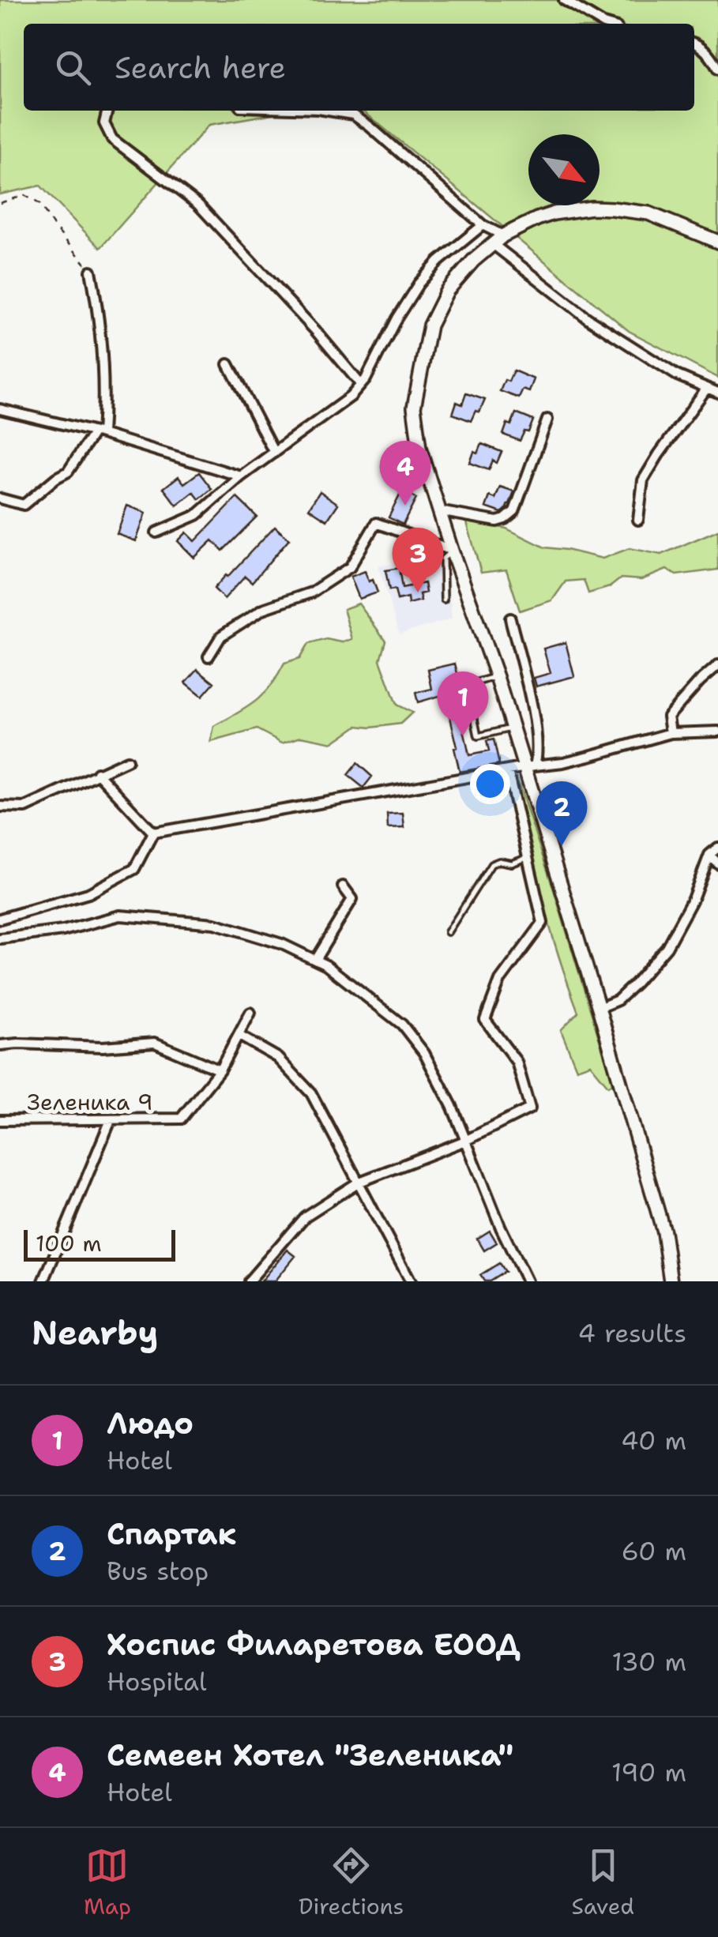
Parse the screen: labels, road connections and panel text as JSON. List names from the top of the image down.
{
  "streets": {
    "street": ["Зеленика 9"]
  },
  "scale_bar": "100 m",
  "north": "bottom right",
  "page": {
    "search": "Search here",
    "pins": [
      "4",
      "3",
      "1",
      "2"
    ],
    "scale": "100 m",
    "heading": ["Nearby", "4 results"],
    "list": [
      {
        "mark": "1",
        "name": "Людо",
        "note": "Hotel",
        "value": "40 m"
      },
      {
        "mark": "2",
        "name": "Спартак",
        "note": "Bus stop",
        "value": "60 m"
      },
      {
        "mark": "3",
        "name": "Хоспис Филаретова ЕООД",
        "note": "Hospital",
        "value": "130 m"
      },
      {
        "mark": "4",
        "name": "Семеен Хотел \"Зеленика\"",
        "note": "Hotel",
        "value": "190 m"
      }
    ],
    "nav": ["Map", "Directions", "Saved"]
  }
}
